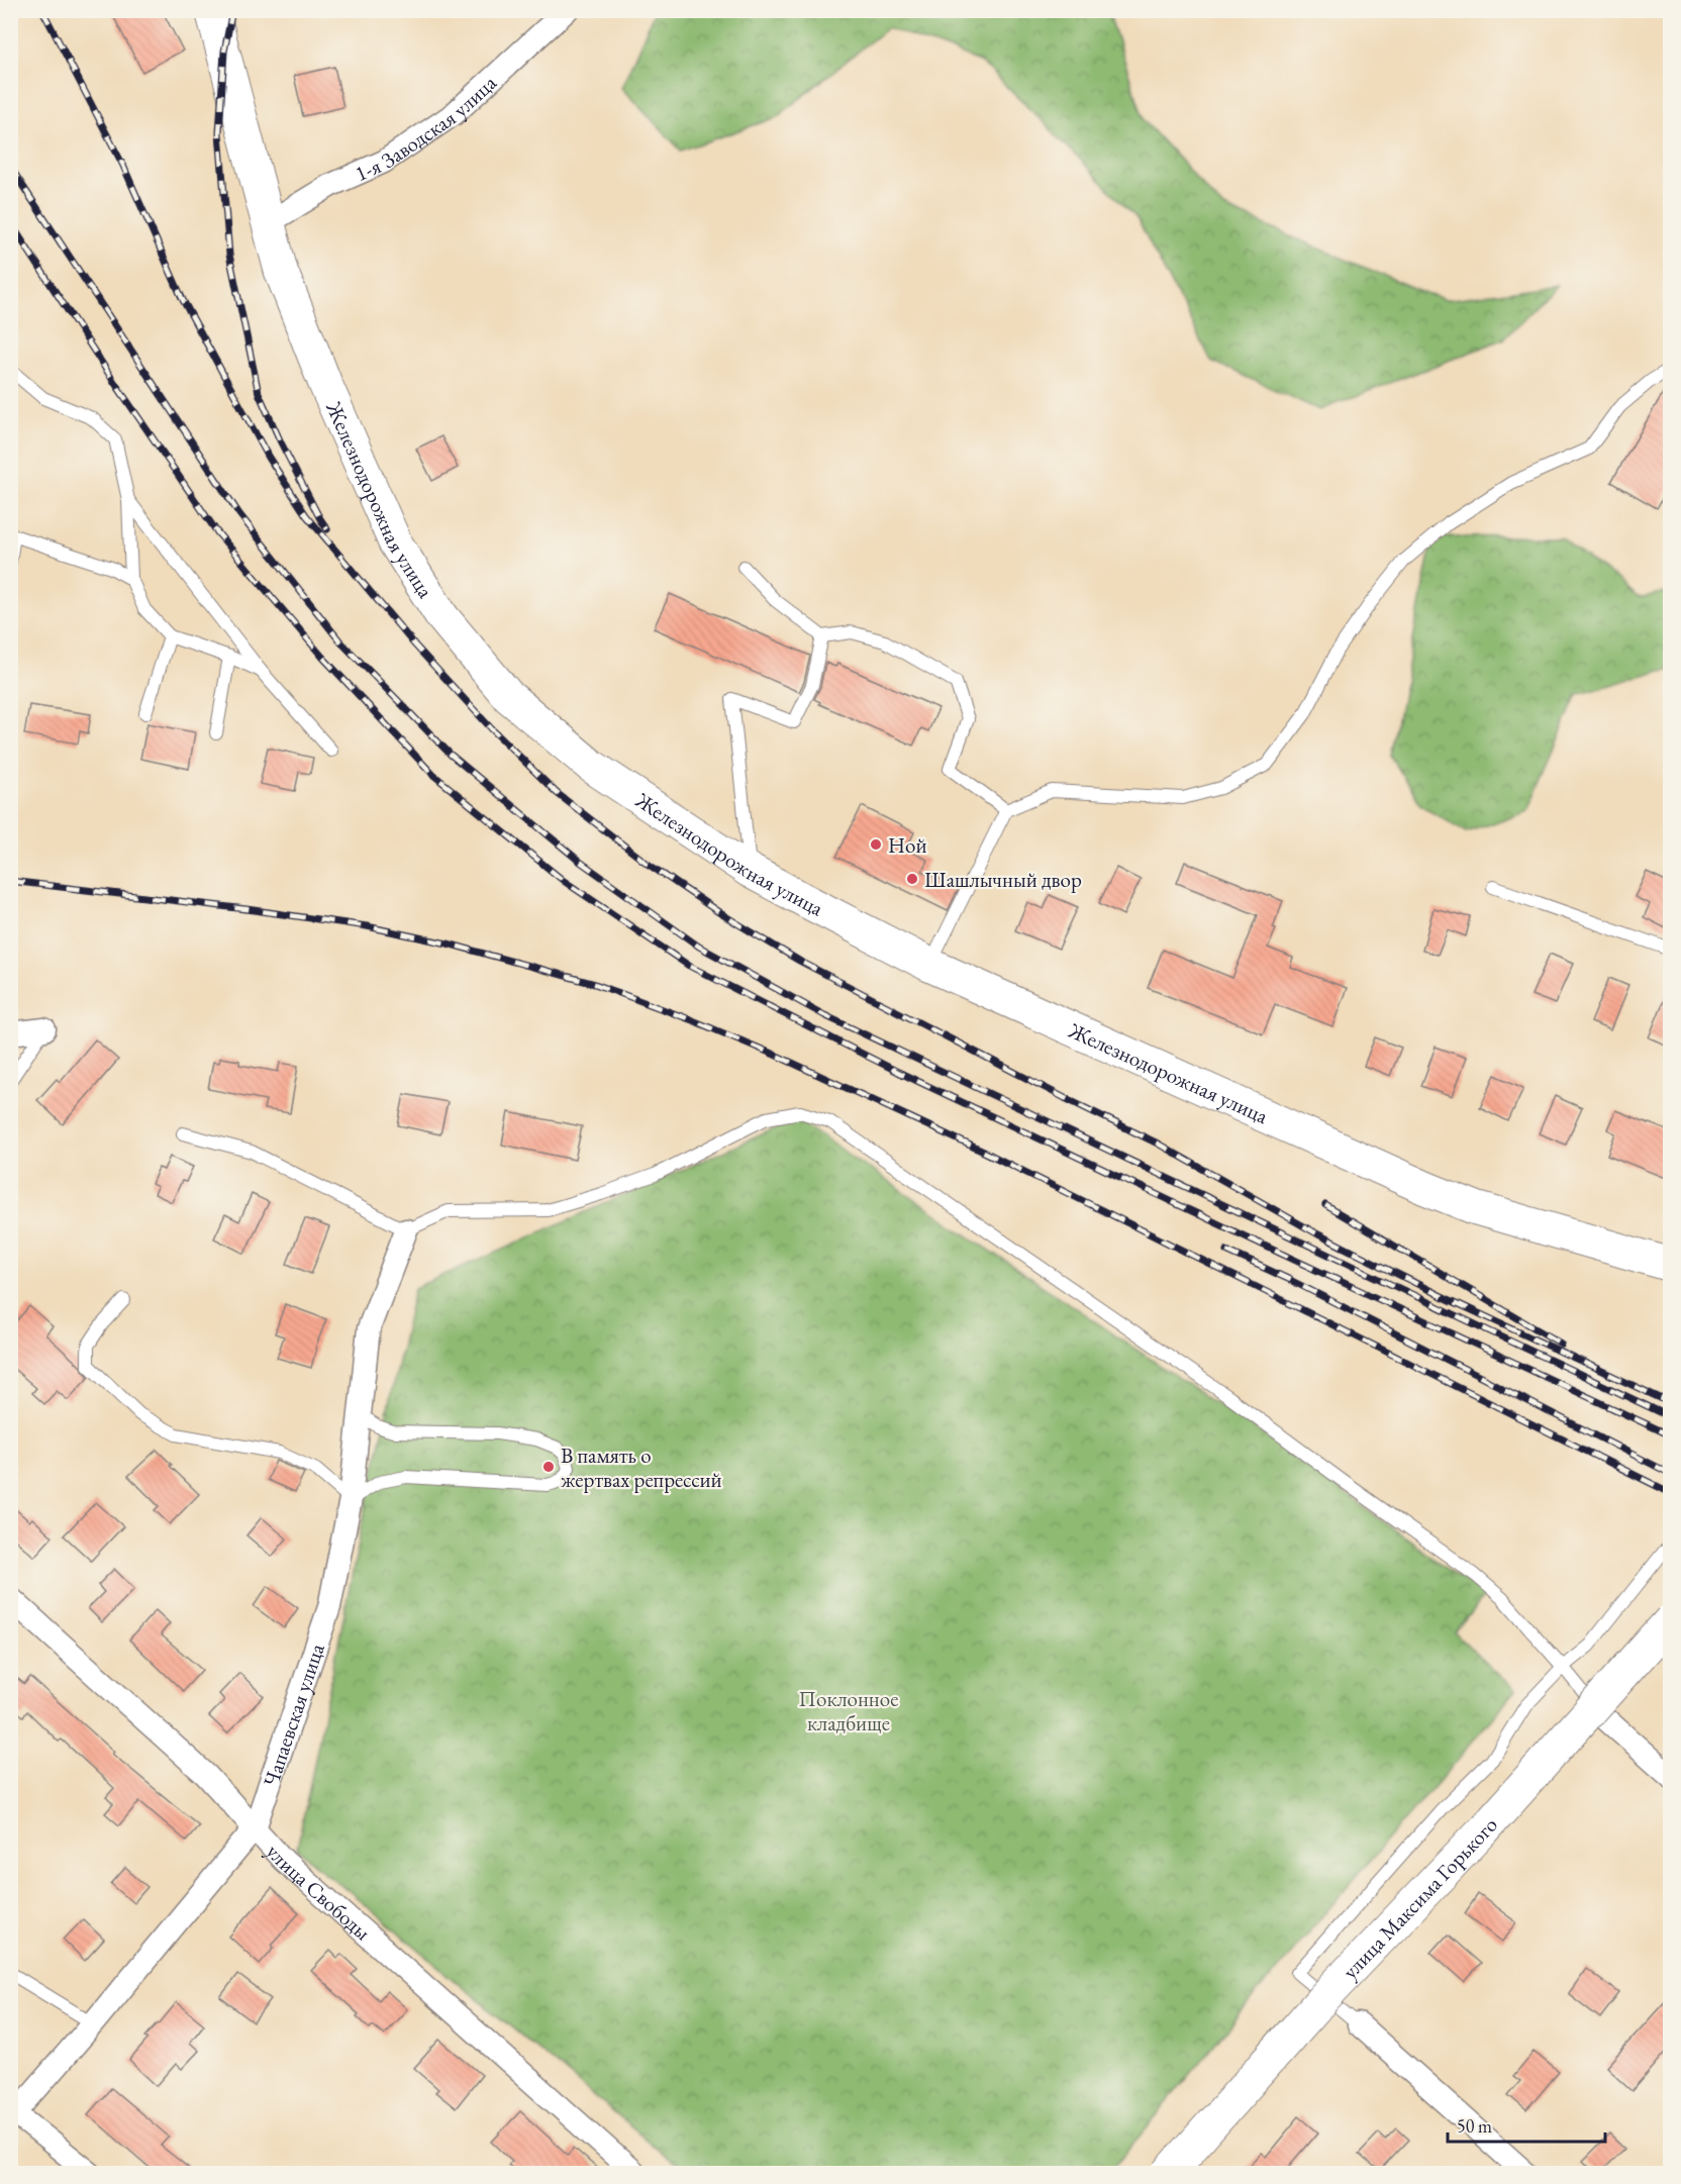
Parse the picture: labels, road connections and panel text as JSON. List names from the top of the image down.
{
  "streets": {
    "street": [
      "1-я Заводская улица",
      "Железнодорожная улица",
      "Чапаевская улица",
      "улица Свободы",
      "улица Максима Горького"
    ]
  },
  "crossings": [
    ["1-я Заводская улица", "Железнодорожная улица"],
    ["Чапаевская улица", "улица Свободы"]
  ],
  "parks": ["Поклонное кладбище"],
  "places": ["Ной", "Шашлычный двор", "В память о жертвах репрессий"],
  "scale_bar": "50 m"
}
